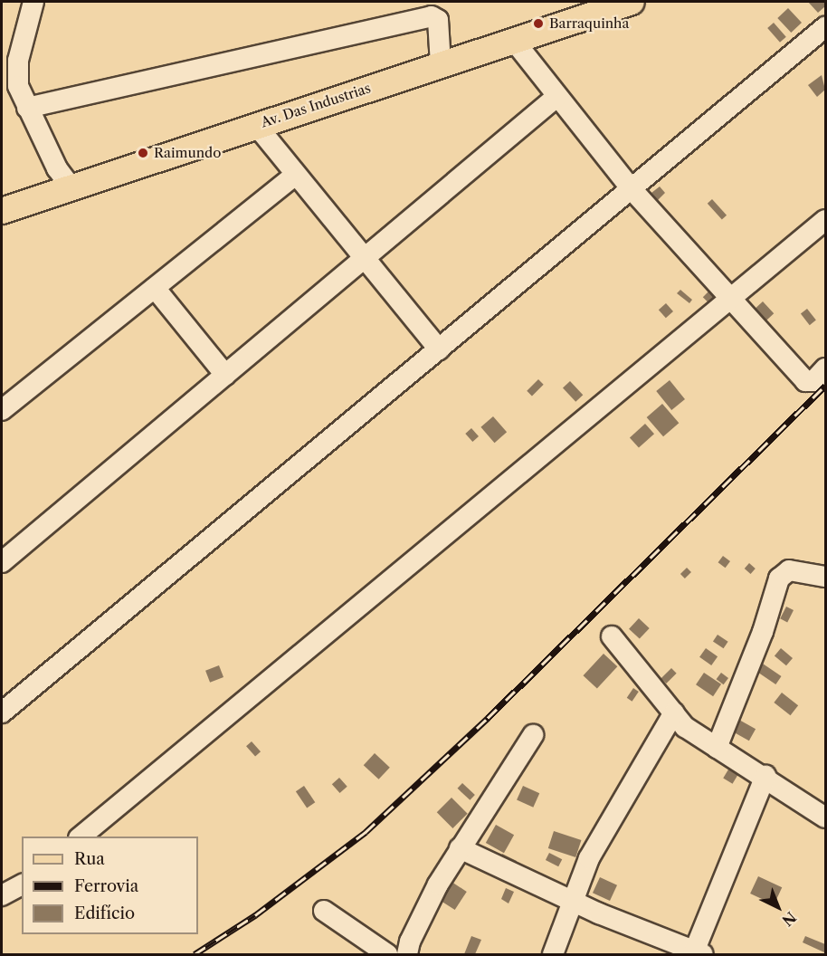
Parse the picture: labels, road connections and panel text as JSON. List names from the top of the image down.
{
  "streets": {
    "main road": ["Av. Das Industrias"]
  },
  "places": ["Barraquinha", "Raimundo"],
  "legend": ["Rua", "Ferrovia", "Edifício"],
  "north": "bottom right"
}
